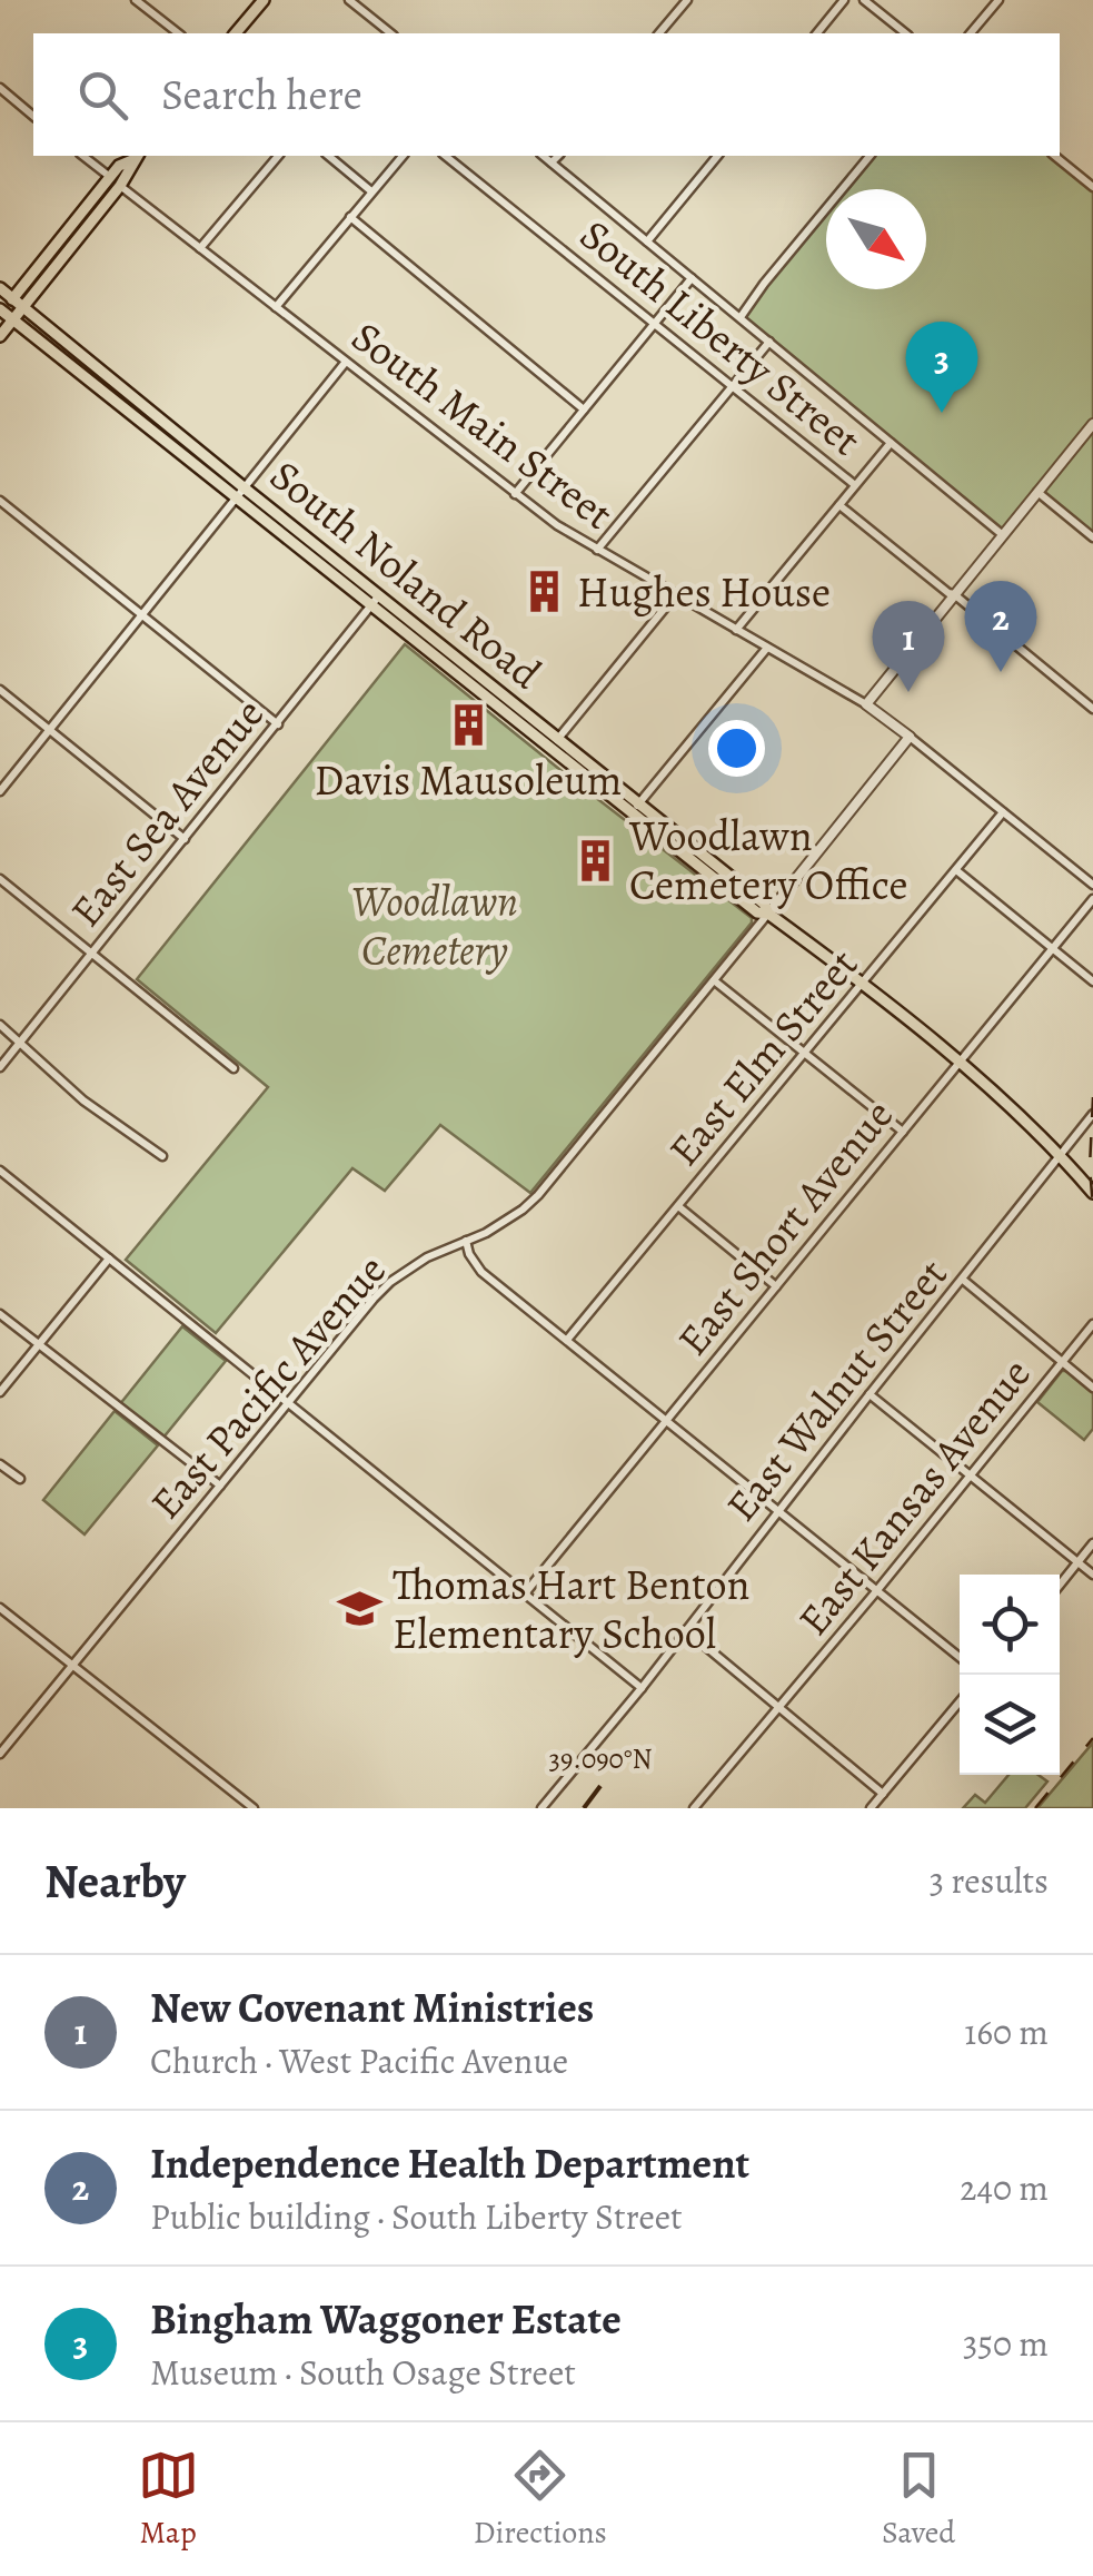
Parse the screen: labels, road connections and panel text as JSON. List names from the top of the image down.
{
  "streets": {
    "main road": ["South Noland Road"],
    "street": [
      "South Liberty Street",
      "South Main Street",
      "East Sea Avenue",
      "East Elm Street",
      "East Short Avenue",
      "East Pacific Avenue",
      "East Walnut Street",
      "East Kansas Avenue"
    ]
  },
  "crossings": [
    ["South Main Street", "East Elm Street"],
    ["South Main Street", "East Pacific Avenue"],
    ["South Noland Road", "East Sea Avenue"],
    ["South Noland Road", "East Elm Street"],
    ["South Noland Road", "East Short Avenue"],
    ["South Noland Road", "East Pacific Avenue"],
    ["South Noland Road", "East Walnut Street"]
  ],
  "parks": ["Woodlawn Cemetery"],
  "places": {
    "building": ["Hughes House", "Davis Mausoleum", "Woodlawn Cemetery Office"],
    "school or university": ["Thomas Hart Benton Elementary School"]
  },
  "north": "bottom right",
  "page": {
    "search": "Search here",
    "pins": ["3", "2", "1"],
    "heading": ["Nearby", "3 results"],
    "list": [
      {
        "mark": "1",
        "name": "New Covenant Ministries",
        "note": "Church · West Pacific Avenue",
        "value": "160 m"
      },
      {
        "mark": "2",
        "name": "Independence Health Department",
        "note": "Public building · South Liberty Street",
        "value": "240 m"
      },
      {
        "mark": "3",
        "name": "Bingham Waggoner Estate",
        "note": "Museum · South Osage Street",
        "value": "350 m"
      }
    ],
    "nav": ["Map", "Directions", "Saved"]
  },
  "coordinates": ["39.090°N"]
}
